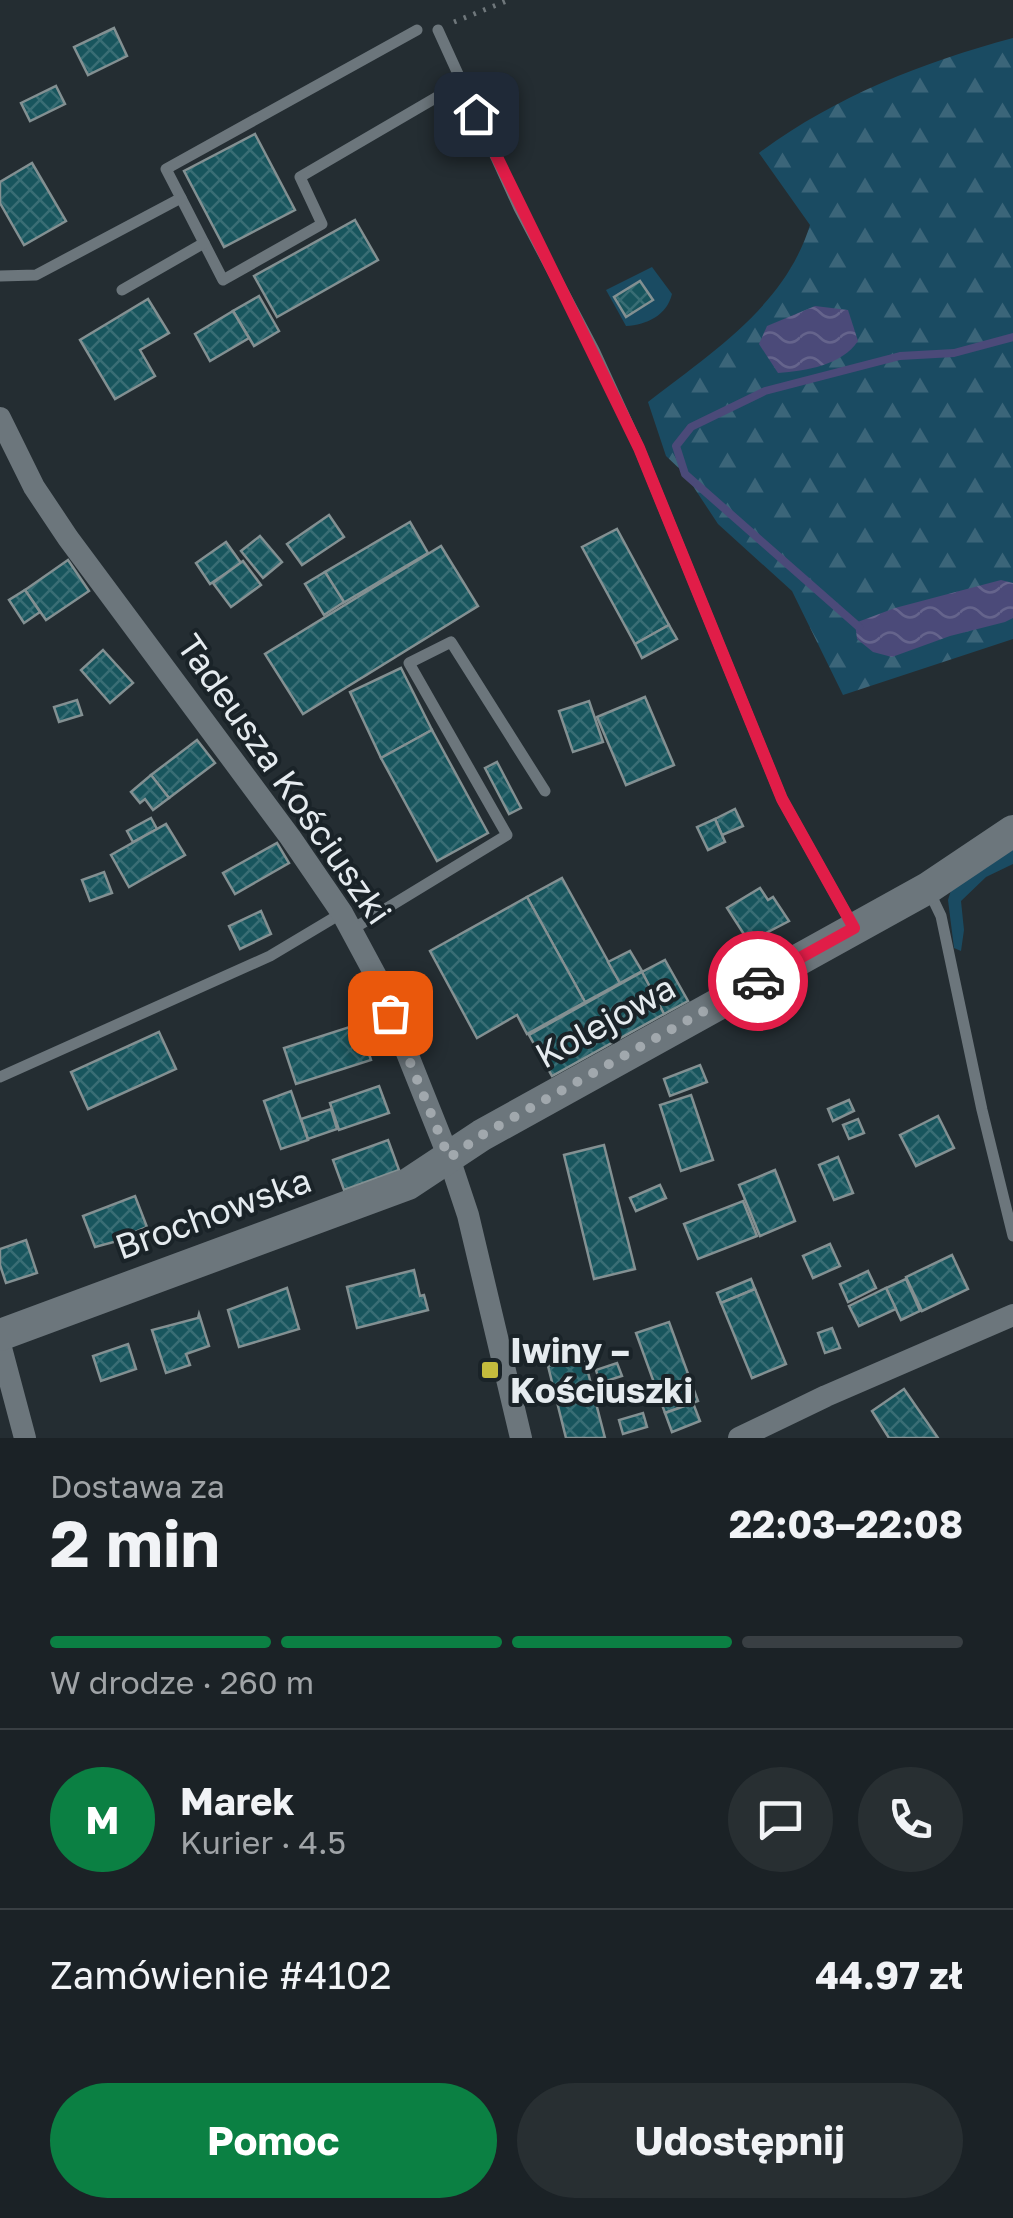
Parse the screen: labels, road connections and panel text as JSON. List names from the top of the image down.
{
  "streets": {
    "street": ["Tadeusza Kościuszki", "Kolejowa", "Brochowska"]
  },
  "crossings": [
    ["Tadeusza Kościuszki", "Kolejowa"],
    ["Tadeusza Kościuszki", "Brochowska"],
    ["Kolejowa", "Brochowska"]
  ],
  "places": {
    "transit": ["Iwiny – Kościuszki"]
  },
  "page": {
    "heading": ["2 min", "Dostawa za", "22:03–22:08"],
    "panel": [
      "Marek",
      "Kurier · 4.5",
      "Zamówienie #4102",
      "44.97 zł"
    ],
    "bar": "W drodze · 260 m",
    "round": "M",
    "buttons": ["Pomoc", "Udostępnij"]
  }
}
